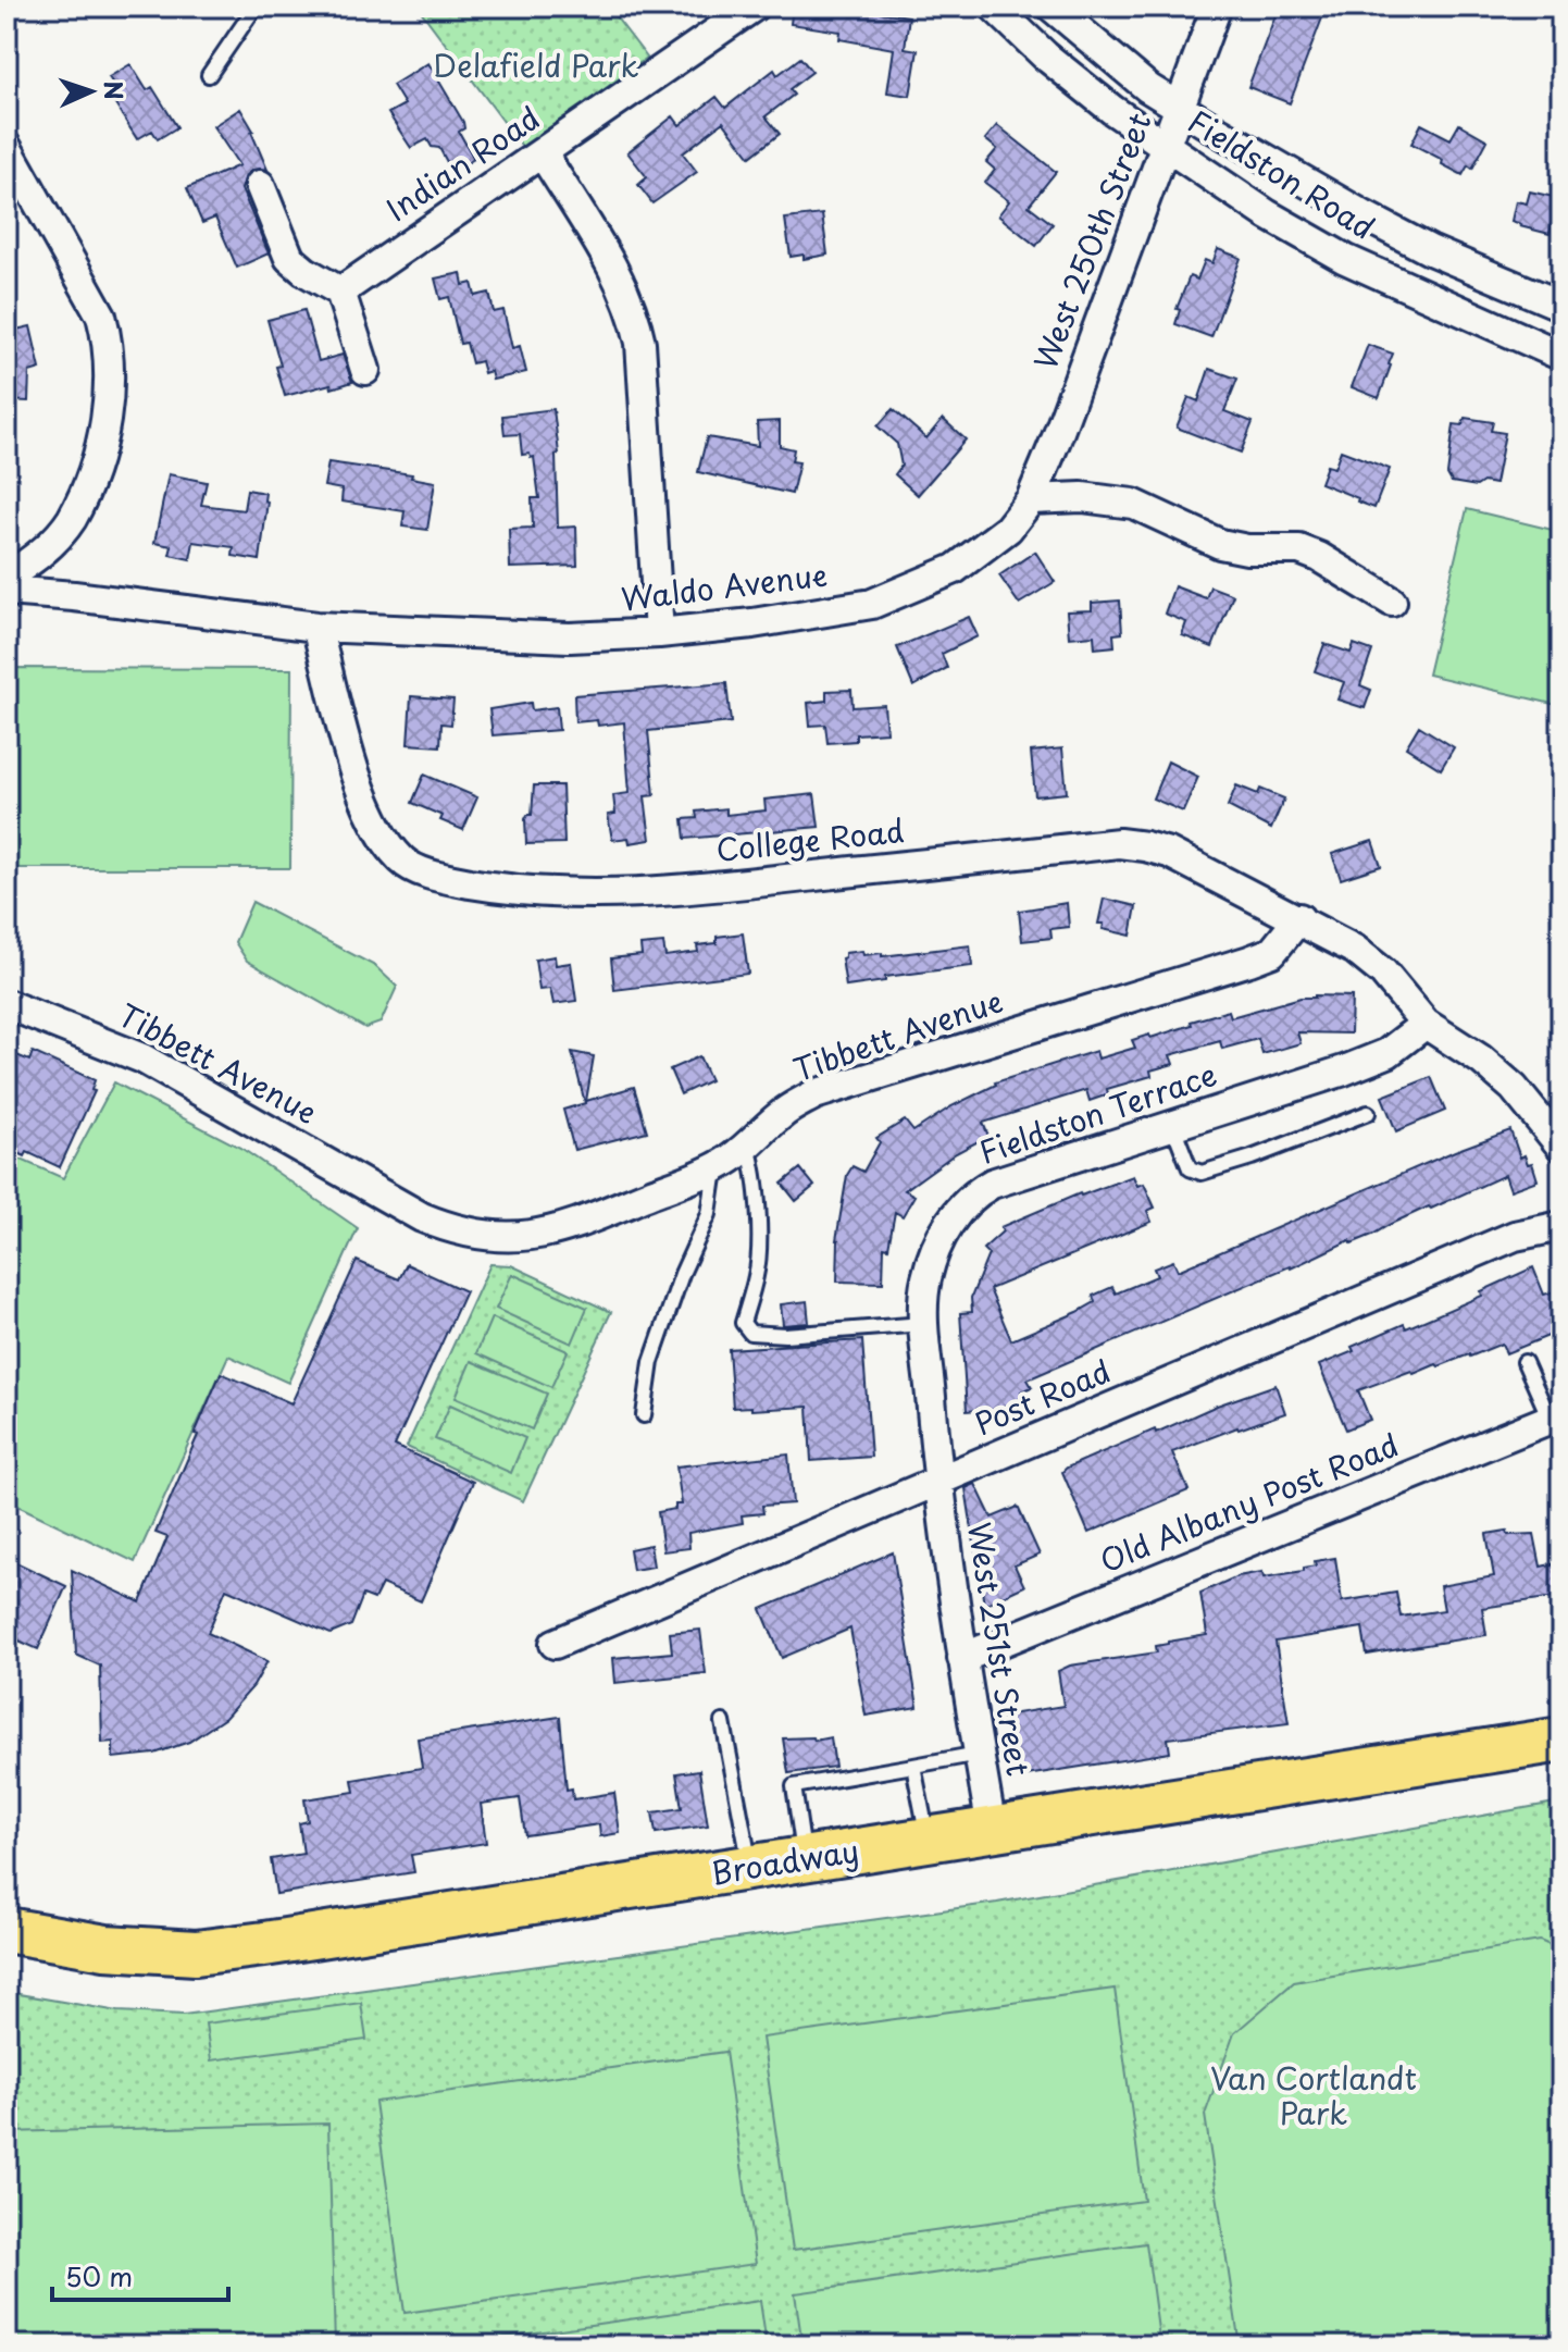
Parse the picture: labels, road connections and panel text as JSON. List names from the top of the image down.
{
  "streets": {
    "main road": ["Broadway"],
    "street": [
      "Indian Road",
      "Fieldston Road",
      "West 250th Street",
      "Waldo Avenue",
      "College Road",
      "Tibbett Avenue",
      "Fieldston Terrace",
      "Post Road",
      "Old Albany Post Road",
      "West 251st Street"
    ]
  },
  "crossings": [
    ["Fieldston Road", "West 250th Street"],
    ["West 250th Street", "Waldo Avenue"],
    ["Waldo Avenue", "College Road"],
    ["College Road", "Tibbett Avenue"],
    ["College Road", "Fieldston Terrace"],
    ["Fieldston Terrace", "Post Road"],
    ["Fieldston Terrace", "West 251st Street"],
    ["Post Road", "West 251st Street"],
    ["Old Albany Post Road", "West 251st Street"],
    ["West 251st Street", "Broadway"]
  ],
  "parks": ["Delafield Park", "Van Cortlandt Park"],
  "scale_bar": "50 m",
  "north": "right"
}
